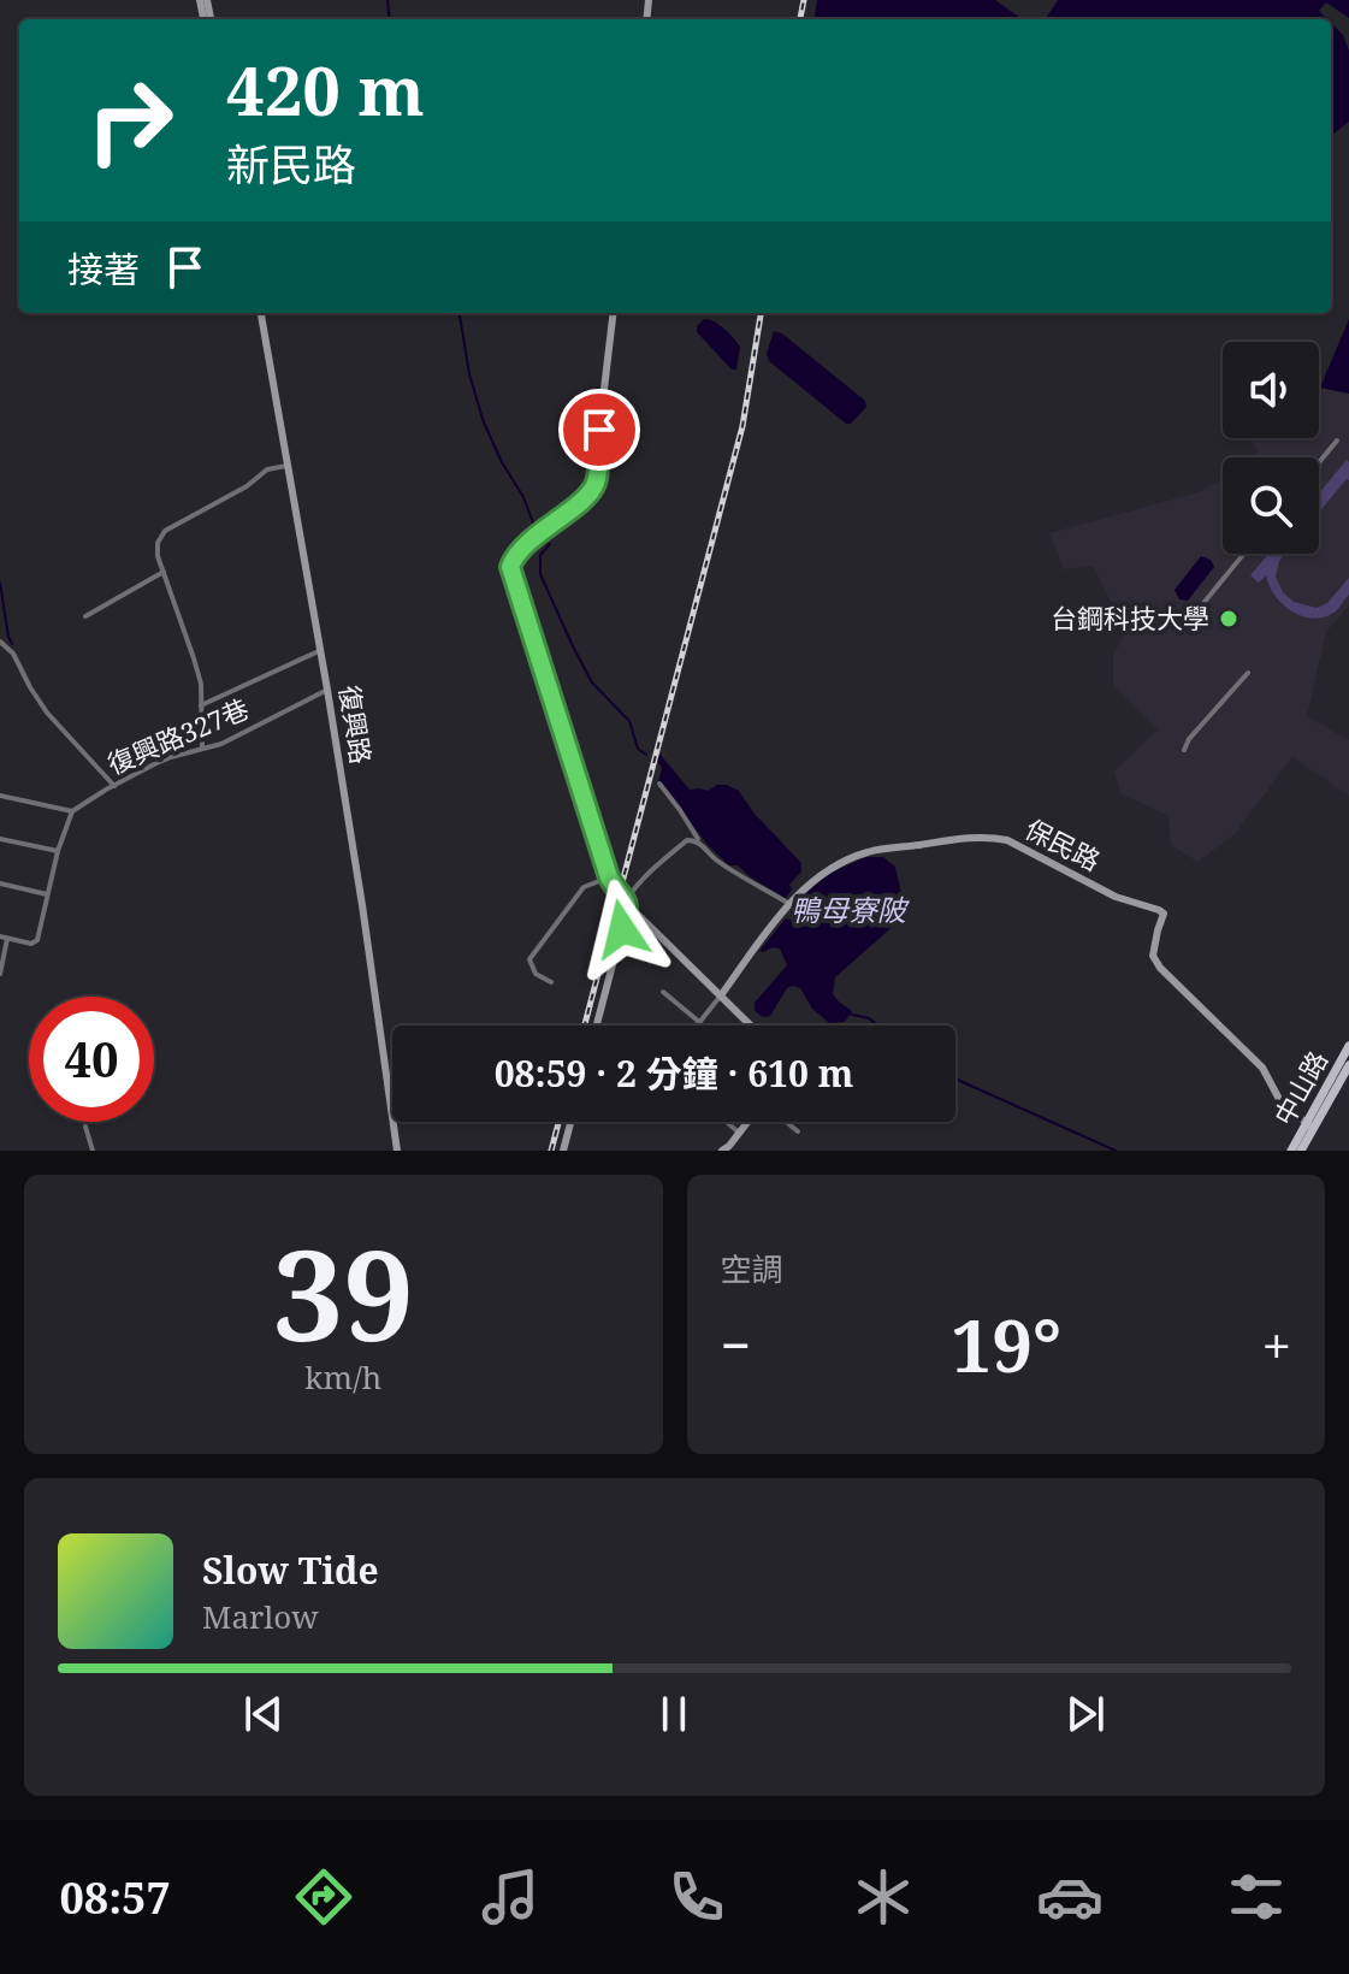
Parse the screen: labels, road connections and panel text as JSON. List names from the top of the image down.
{
  "streets": {
    "main road": ["中山路"],
    "street": ["復興路", "復興路327巷", "保民路"]
  },
  "crossings": [
    ["復興路", "復興路327巷"],
    ["保民路", "中山路"]
  ],
  "water": ["鴨母寮陂"],
  "places": ["台鋼科技大學"],
  "page": {
    "turn": ["420 m", "新民路"],
    "then": "接著",
    "limit": "40",
    "trip": "08:59 · 2 分鐘 · 610 m",
    "tile": [
      ["39", "km/h"],
      "空調"
    ],
    "heat": ["−", "19°", "+"],
    "song": ["Slow Tide", "Marlow"],
    "tabs": "08:57"
  }
}
